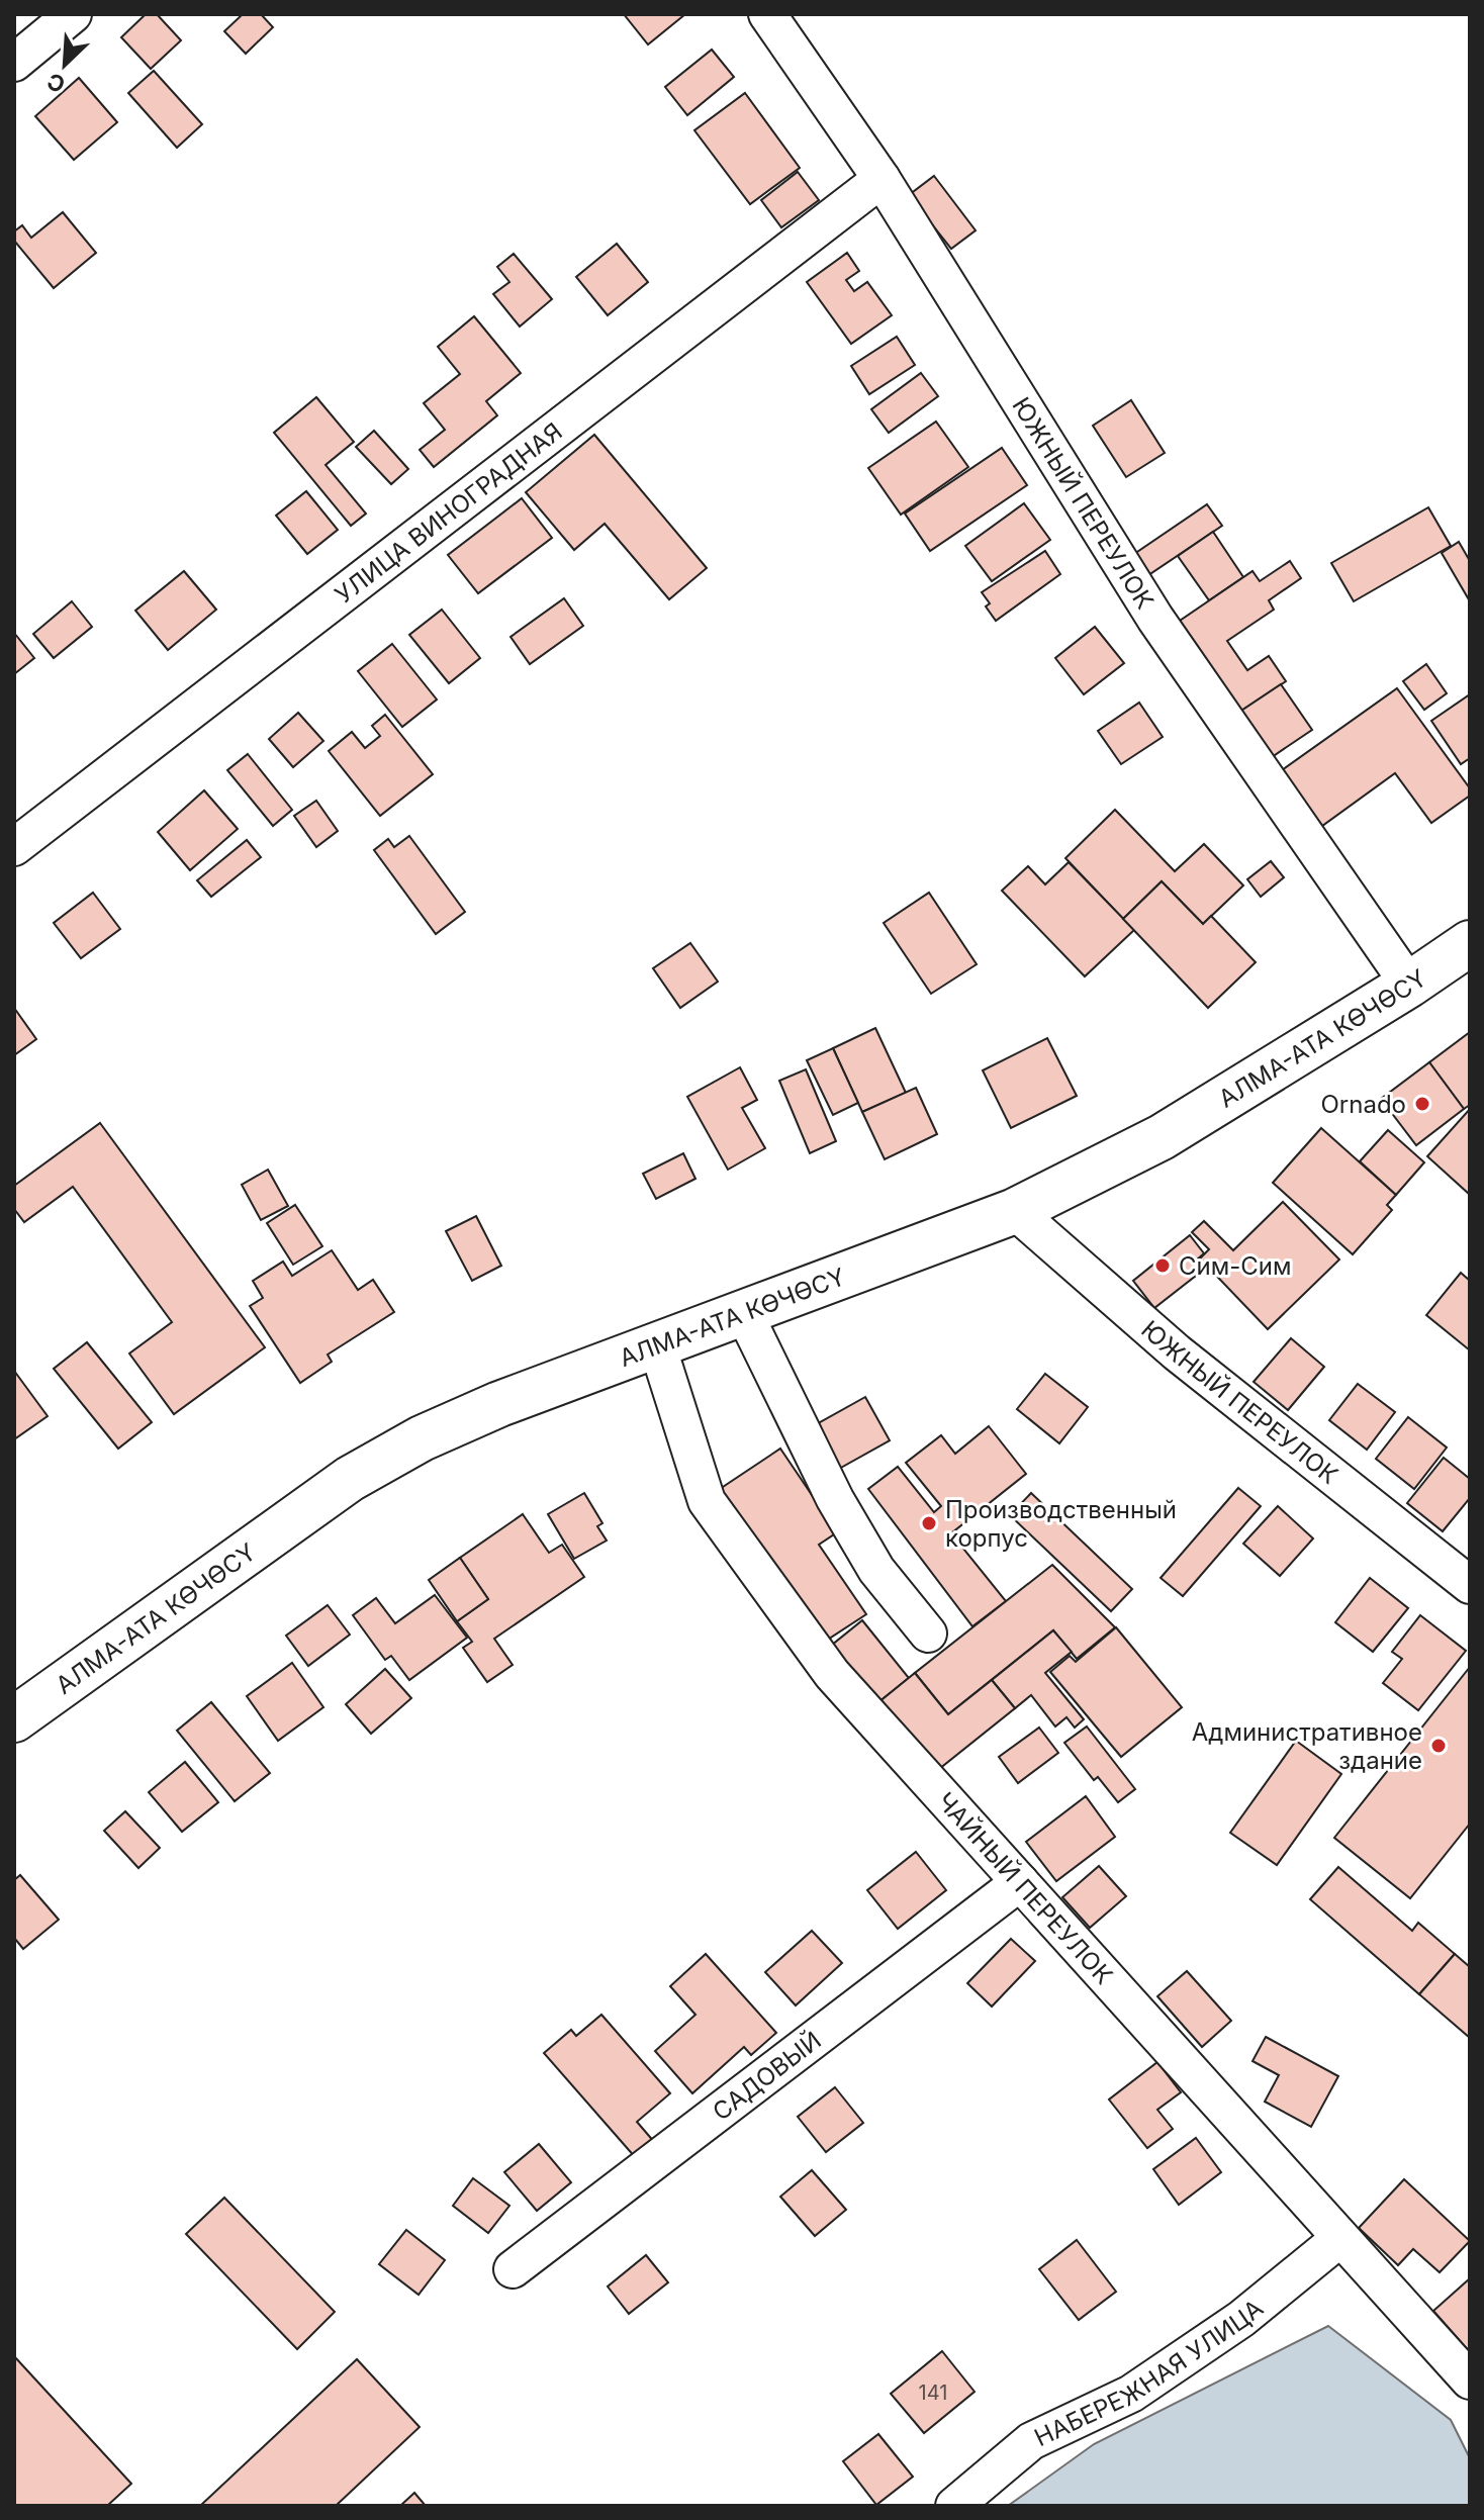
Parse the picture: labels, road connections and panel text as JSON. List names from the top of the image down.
{
  "streets": {
    "highway": ["АЛМА-АТА КӨЧӨСҮ"],
    "street": [
      "ЮЖНЫЙ ПЕРЕУЛОК",
      "УЛИЦА ВИНОГРАДНАЯ",
      "ЧАЙНЫЙ ПЕРЕУЛОК",
      "САДОВЫЙ",
      "НАБЕРЕЖНАЯ УЛИЦА"
    ]
  },
  "crossings": [
    ["ЮЖНЫЙ ПЕРЕУЛОК", "УЛИЦА ВИНОГРАДНАЯ"],
    ["ЮЖНЫЙ ПЕРЕУЛОК", "АЛМА-АТА КӨЧӨСҮ"],
    ["АЛМА-АТА КӨЧӨСҮ", "ЧАЙНЫЙ ПЕРЕУЛОК"],
    ["ЧАЙНЫЙ ПЕРЕУЛОК", "САДОВЫЙ"],
    ["ЧАЙНЫЙ ПЕРЕУЛОК", "НАБЕРЕЖНАЯ УЛИЦА"]
  ],
  "places": [
    "Ornado",
    "Сим-Сим",
    "Производственный корпус",
    "Административное здание"
  ],
  "house_numbers": ["141"],
  "north": "bottom left"
}
